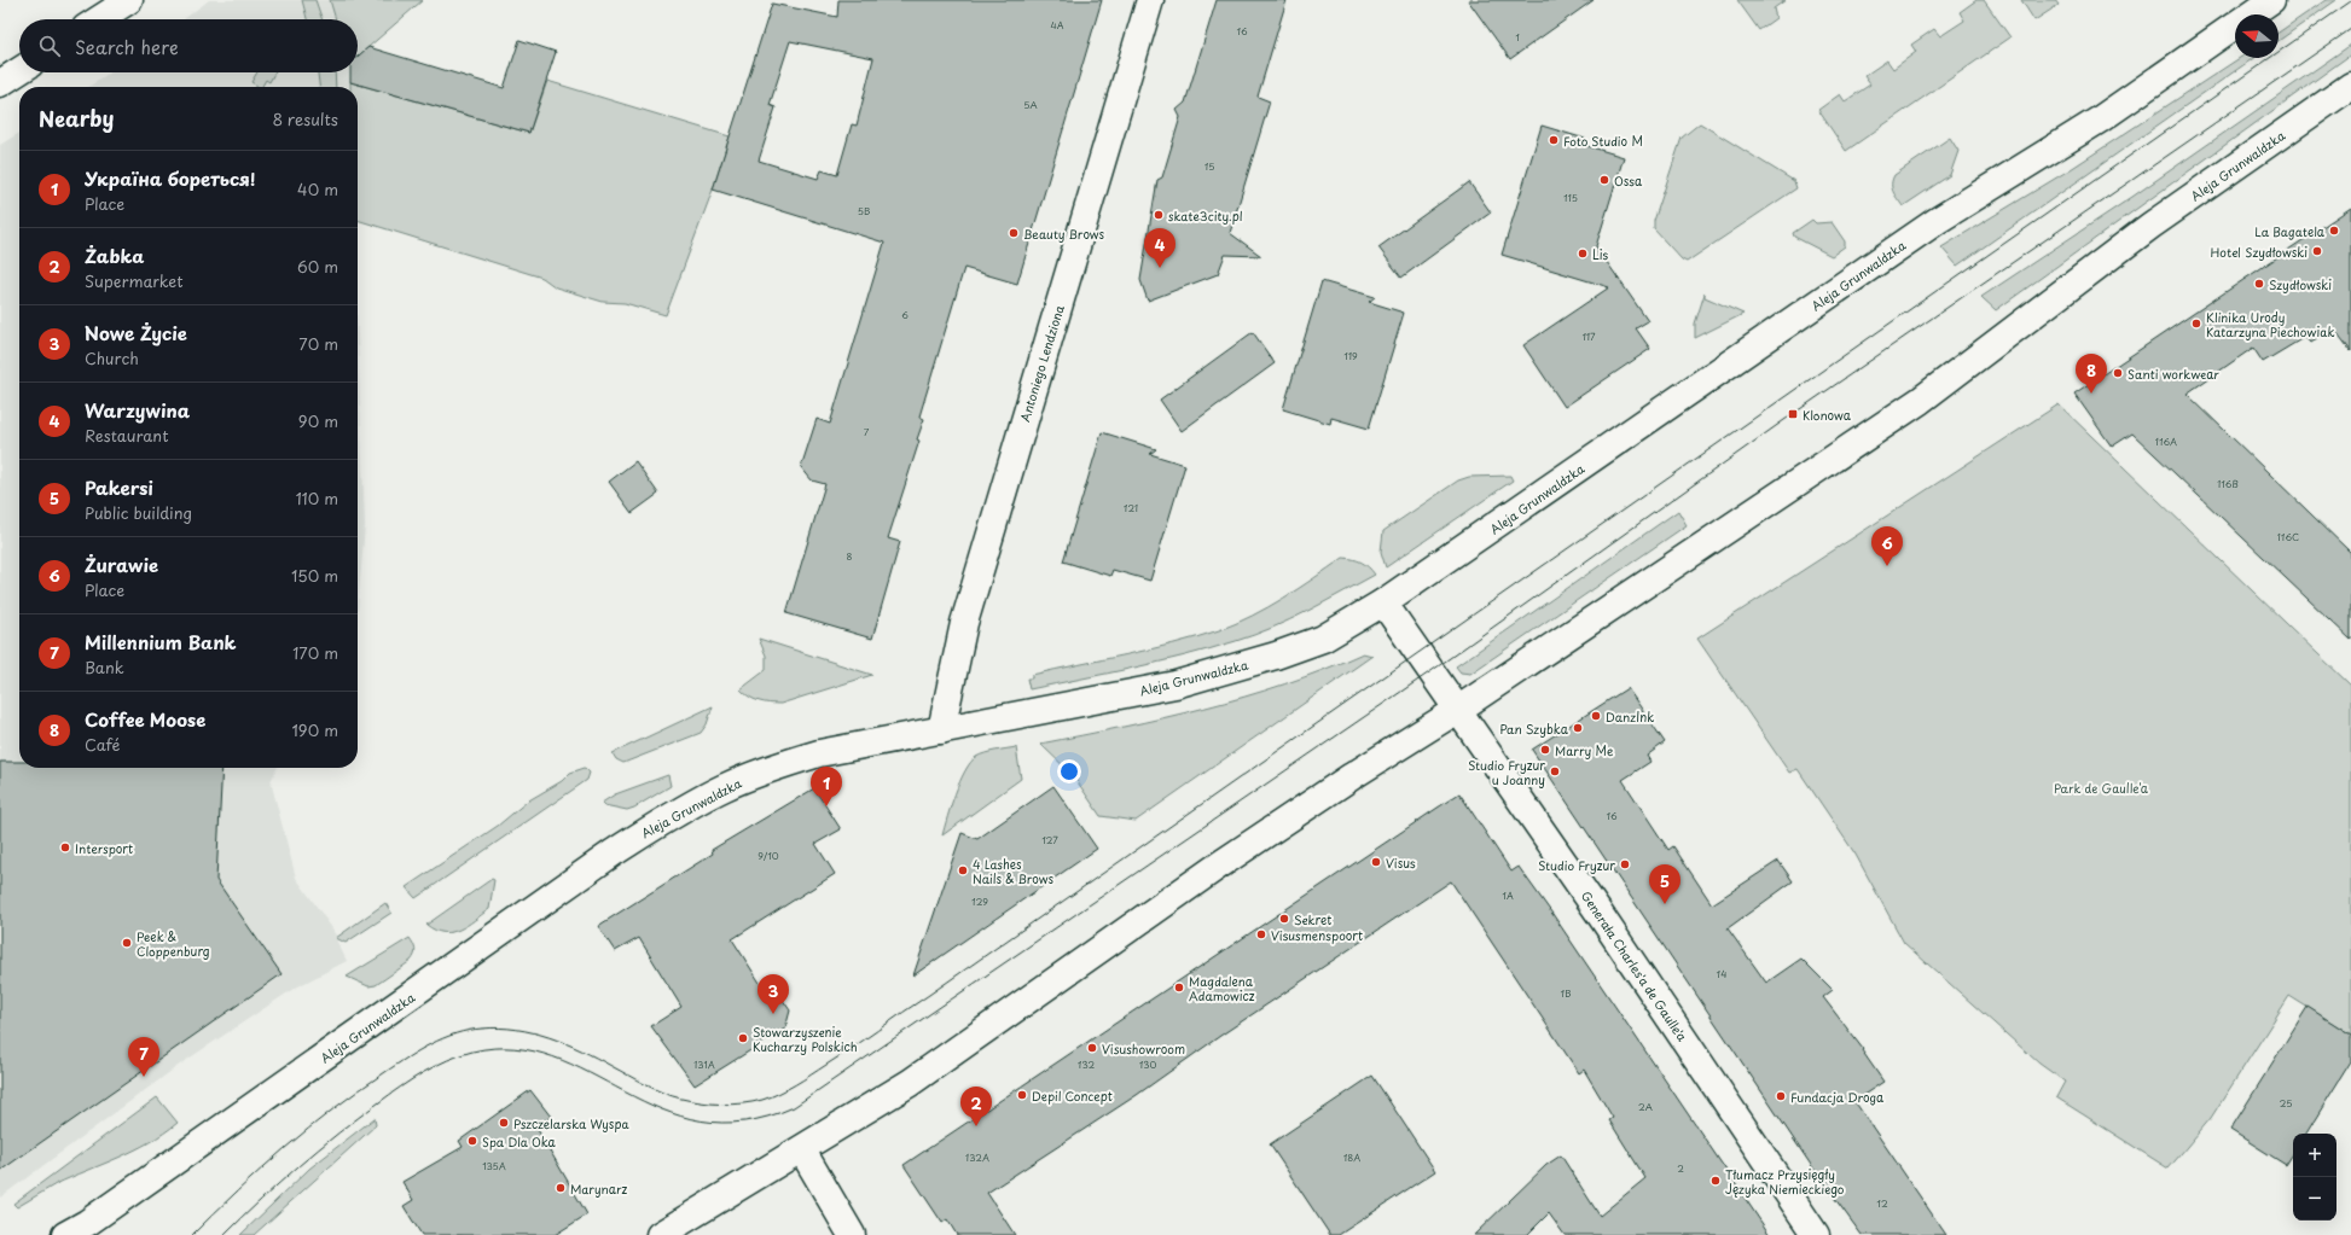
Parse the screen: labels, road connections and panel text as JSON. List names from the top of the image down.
{
  "streets": {
    "main road": ["Aleja Grunwaldzka", "Antoniego Lendziona", "Generała Charles'a de Gaulle'a"]
  },
  "crossings": [
    ["Aleja Grunwaldzka", "Antoniego Lendziona"],
    ["Aleja Grunwaldzka", "Generała Charles'a de Gaulle'a"]
  ],
  "parks": ["Park de Gaulle'a"],
  "places": {
    "other": [
      "Foto Studio M",
      "Ossa",
      "skate3city.pl",
      "La Bagatela",
      "Beauty Brows",
      "Hotel Szydłowski",
      "Lis",
      "Szydłowski",
      "Klinika Urody Katarzyna Piechowiak",
      "Santi workwear",
      "DanzInk",
      "Pan Szybka",
      "Marry Me",
      "Studio Fryzur u Joanny",
      "Intersport",
      "Visus",
      "Studio Fryzur",
      "4 Lashes Nails & Brows",
      "Sekret",
      "Visusmenspoort",
      "Peek & Cloppenburg",
      "Magdalena Adamowicz",
      "Stowarzyszenie Kucharzy Polskich",
      "Visushowroom",
      "Depil Concept",
      "Fundacja Droga",
      "Pszczelarska Wyspa",
      "Spa Dla Oka",
      "Tłumacz Przysięgły Języka Niemieckiego",
      "Marynarz"
    ],
    "transit": ["Klonowa"]
  },
  "house_numbers": [
    "4A",
    "16",
    "1",
    "5A",
    "15",
    "115",
    "5B",
    "6",
    "117",
    "119",
    "7",
    "116A",
    "116B",
    "121",
    "116C",
    "8",
    "16",
    "127",
    "9/10",
    "1A",
    "129",
    "14",
    "1B",
    "131A",
    "132",
    "130",
    "25",
    "2A",
    "132A",
    "18A",
    "135A",
    "2",
    "12"
  ],
  "north": "left",
  "page": {
    "search": "Search here",
    "heading": ["Nearby", "8 results"],
    "list": [
      {
        "mark": "1",
        "name": "Україна бореться!",
        "note": "Place",
        "value": "40 m"
      },
      {
        "mark": "2",
        "name": "Żabka",
        "note": "Supermarket",
        "value": "60 m"
      },
      {
        "mark": "3",
        "name": "Nowe Życie",
        "note": "Church",
        "value": "70 m"
      },
      {
        "mark": "4",
        "name": "Warzywina",
        "note": "Restaurant",
        "value": "90 m"
      },
      {
        "mark": "5",
        "name": "Pakersi",
        "note": "Public building",
        "value": "110 m"
      },
      {
        "mark": "6",
        "name": "Żurawie",
        "note": "Place",
        "value": "150 m"
      },
      {
        "mark": "7",
        "name": "Millennium Bank",
        "note": "Bank",
        "value": "170 m"
      },
      {
        "mark": "8",
        "name": "Coffee Moose",
        "note": "Café",
        "value": "190 m"
      }
    ],
    "pins": [
      "4",
      "8",
      "6",
      "1",
      "5",
      "3",
      "7",
      "2"
    ],
    "map_buttons": ["+", "−"]
  }
}
